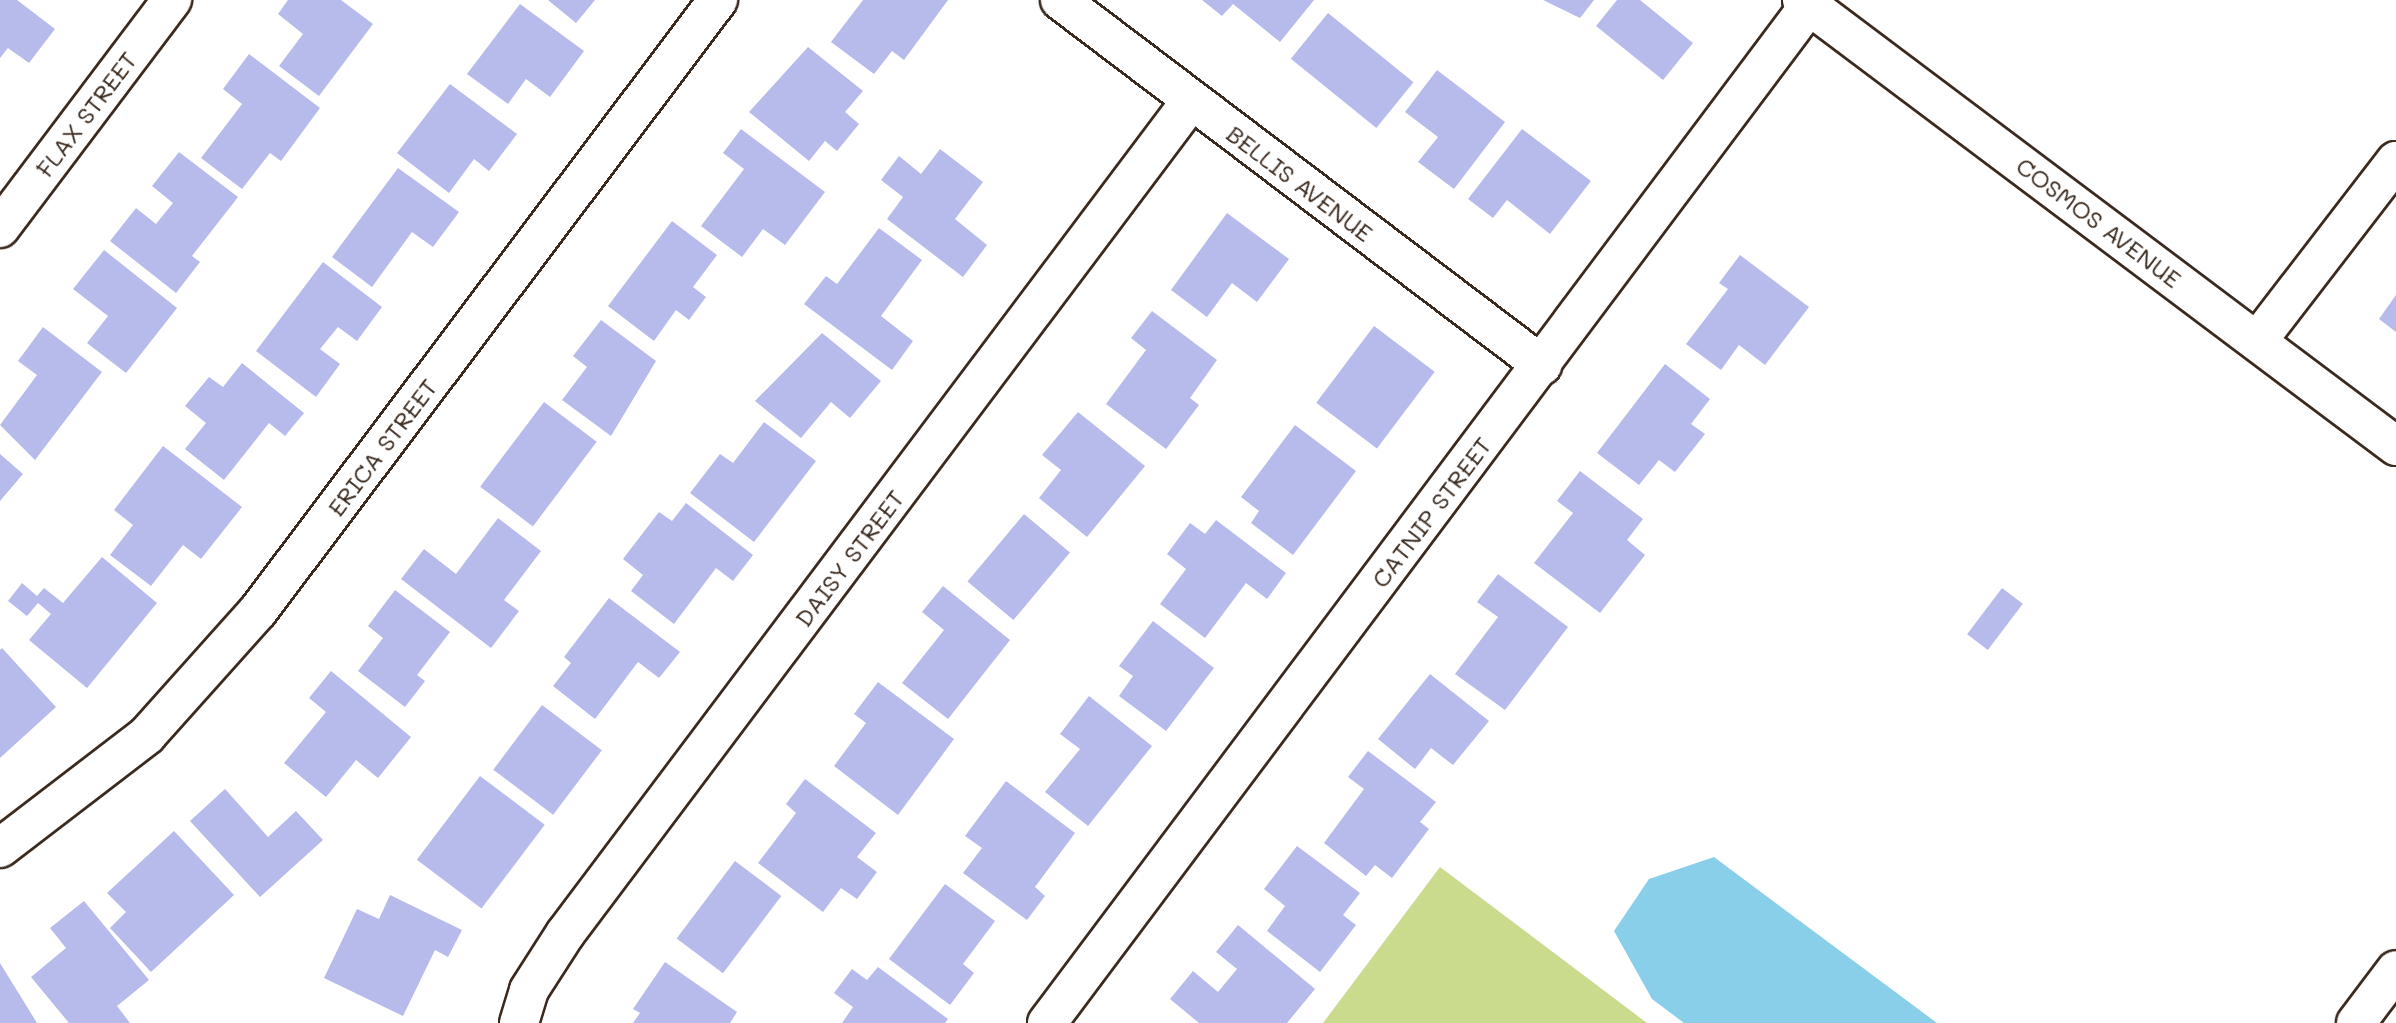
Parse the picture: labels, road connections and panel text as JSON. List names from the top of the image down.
{
  "streets": {
    "street": [
      "FLAX STREET",
      "BELLIS AVENUE",
      "COSMOS AVENUE",
      "ERICA STREET",
      "CATNIP STREET",
      "DAISY STREET"
    ]
  },
  "crossings": [
    ["BELLIS AVENUE", "CATNIP STREET"],
    ["BELLIS AVENUE", "DAISY STREET"],
    ["COSMOS AVENUE", "CATNIP STREET"]
  ]
}
